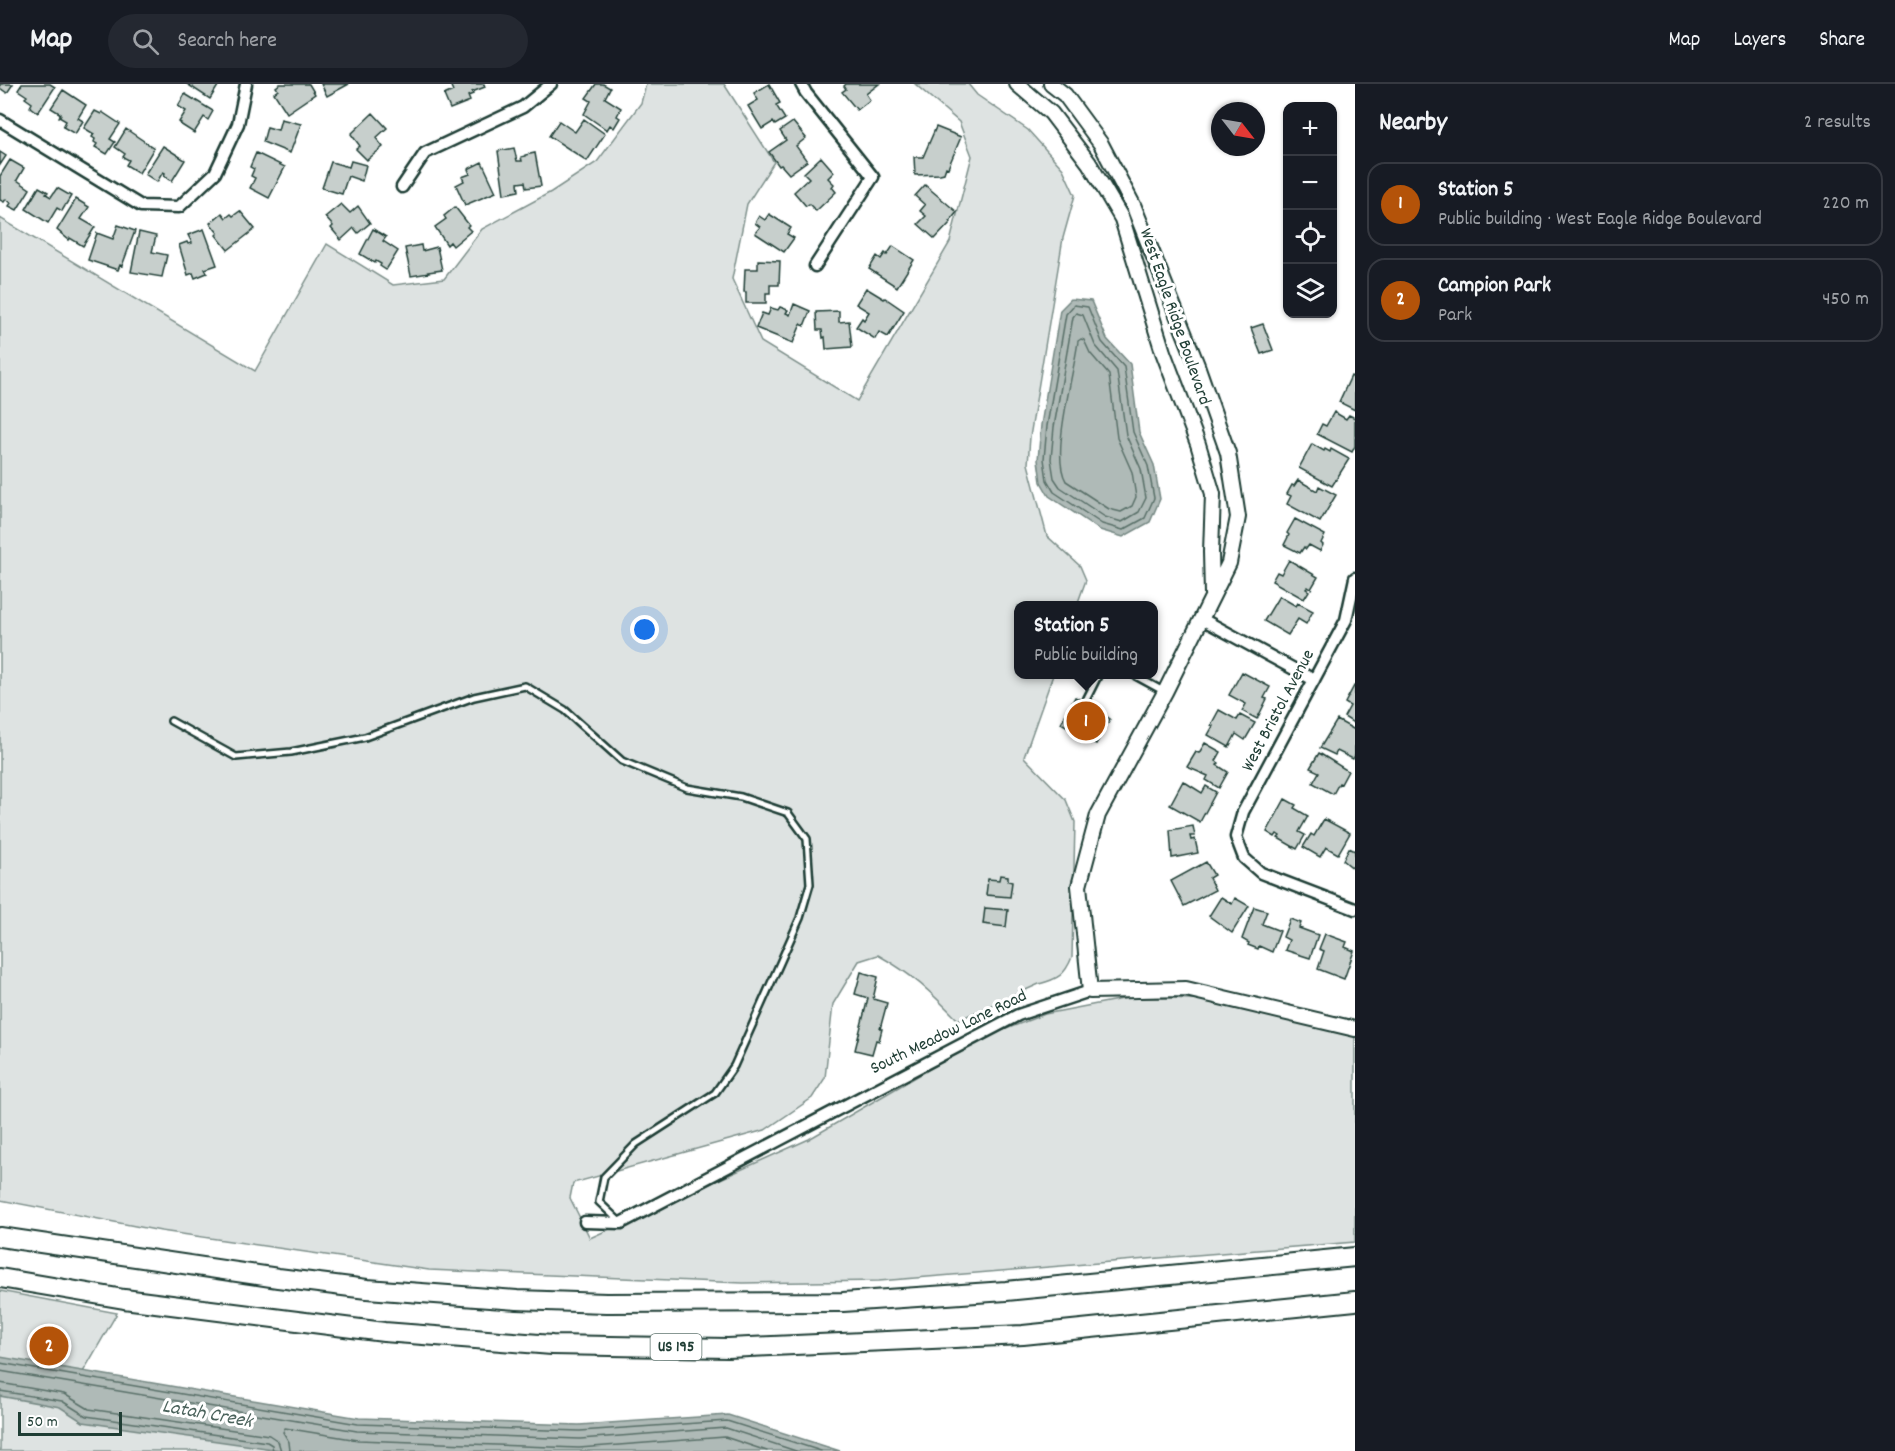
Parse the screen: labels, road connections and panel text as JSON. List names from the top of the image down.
{
  "streets": {
    "highway": ["US 195"],
    "street": ["West Eagle Ridge Boulevard", "West Bristol Avenue", "South Meadow Lane Road"]
  },
  "crossings": [
    ["West Eagle Ridge Boulevard", "South Meadow Lane Road"]
  ],
  "water": ["Latah Creek"],
  "scale_bar": "50 m",
  "north": "bottom right",
  "page": {
    "header": "Map",
    "search": "Search here",
    "nav": ["Map", "Layers", "Share"],
    "heading": ["Nearby", "2 results"],
    "map_buttons": ["+", "−"],
    "list": [
      {
        "mark": "1",
        "name": "Station 5",
        "note": "Public building · West Eagle Ridge Boulevard",
        "value": "220 m"
      },
      {
        "mark": "2",
        "name": "Campion Park",
        "note": "Park",
        "value": "450 m"
      }
    ],
    "popup": ["Station 5", "Public building"],
    "pins": ["1", "2"],
    "scale": "50 m"
  }
}
